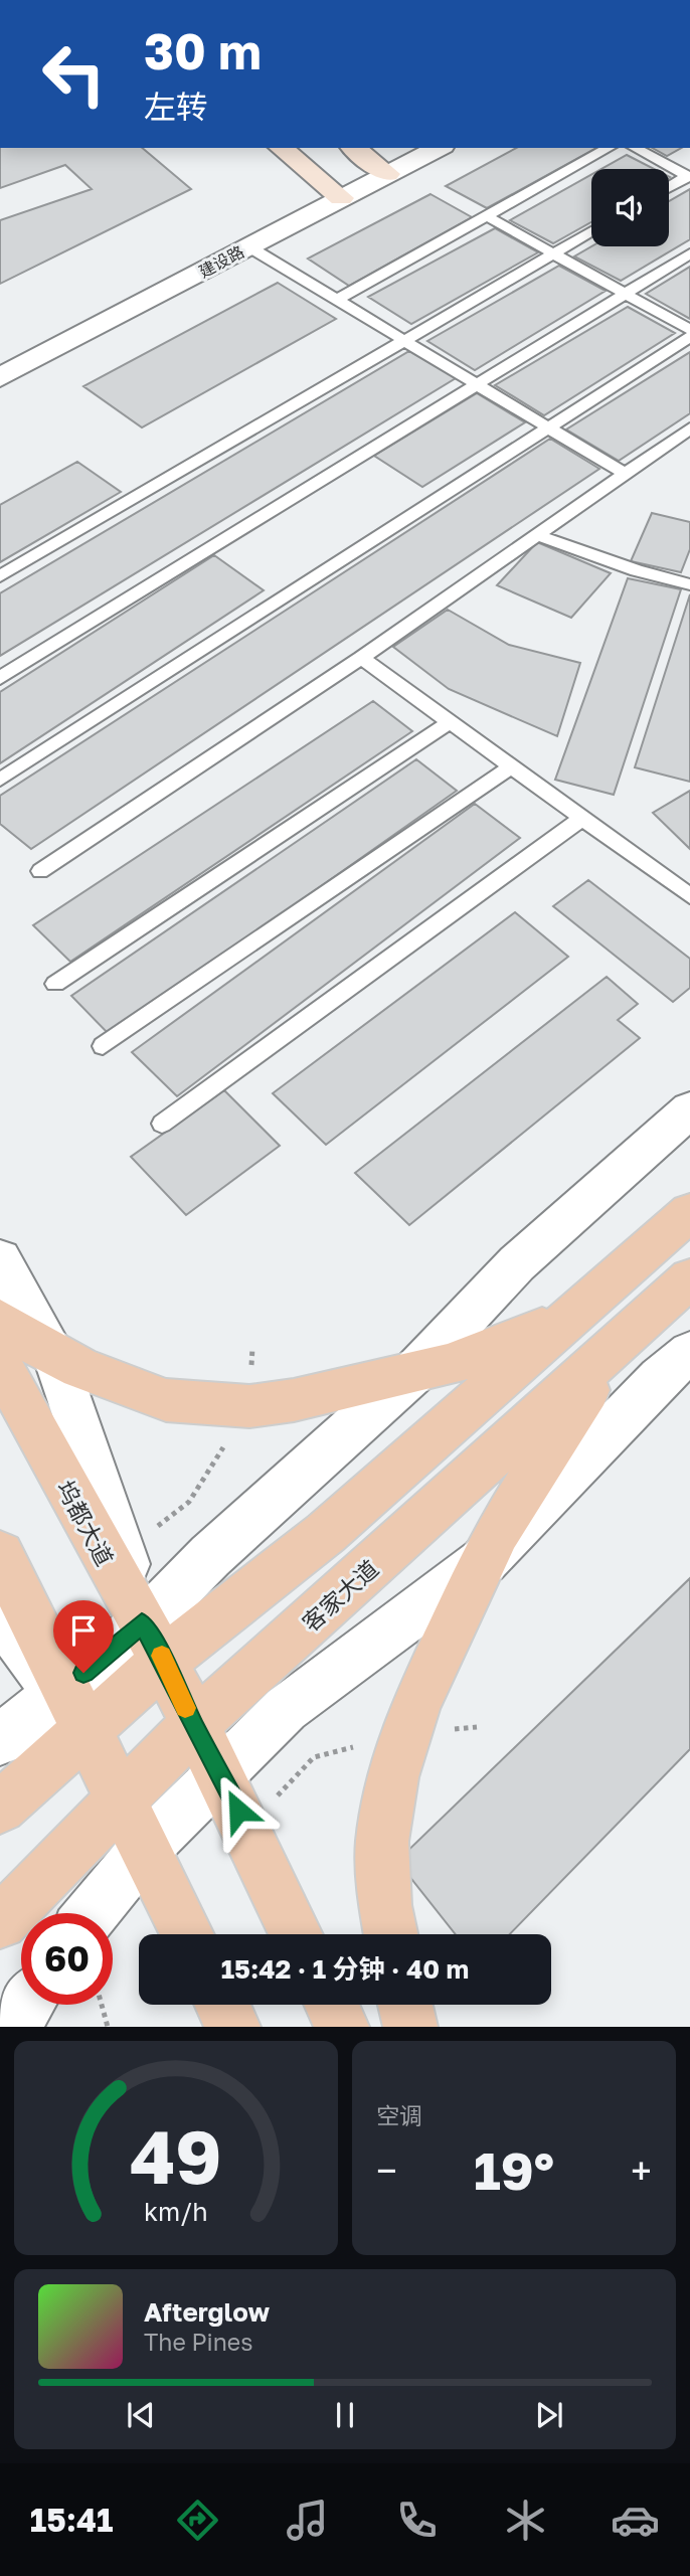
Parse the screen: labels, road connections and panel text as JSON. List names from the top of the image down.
{
  "streets": {
    "main road": ["坞都大道", "客家大道"],
    "street": ["建设路"]
  },
  "crossings": [
    ["坞都大道", "客家大道"]
  ],
  "page": {
    "turn": ["30 m", "左转"],
    "limit": "60",
    "trip": "15:42 · 1 分钟 · 40 m",
    "tile": "空调",
    "heat": ["−", "19°", "+"],
    "song": ["Afterglow", "The Pines"],
    "tabs": "15:41",
    "gauge": ["49", "km/h"]
  }
}
